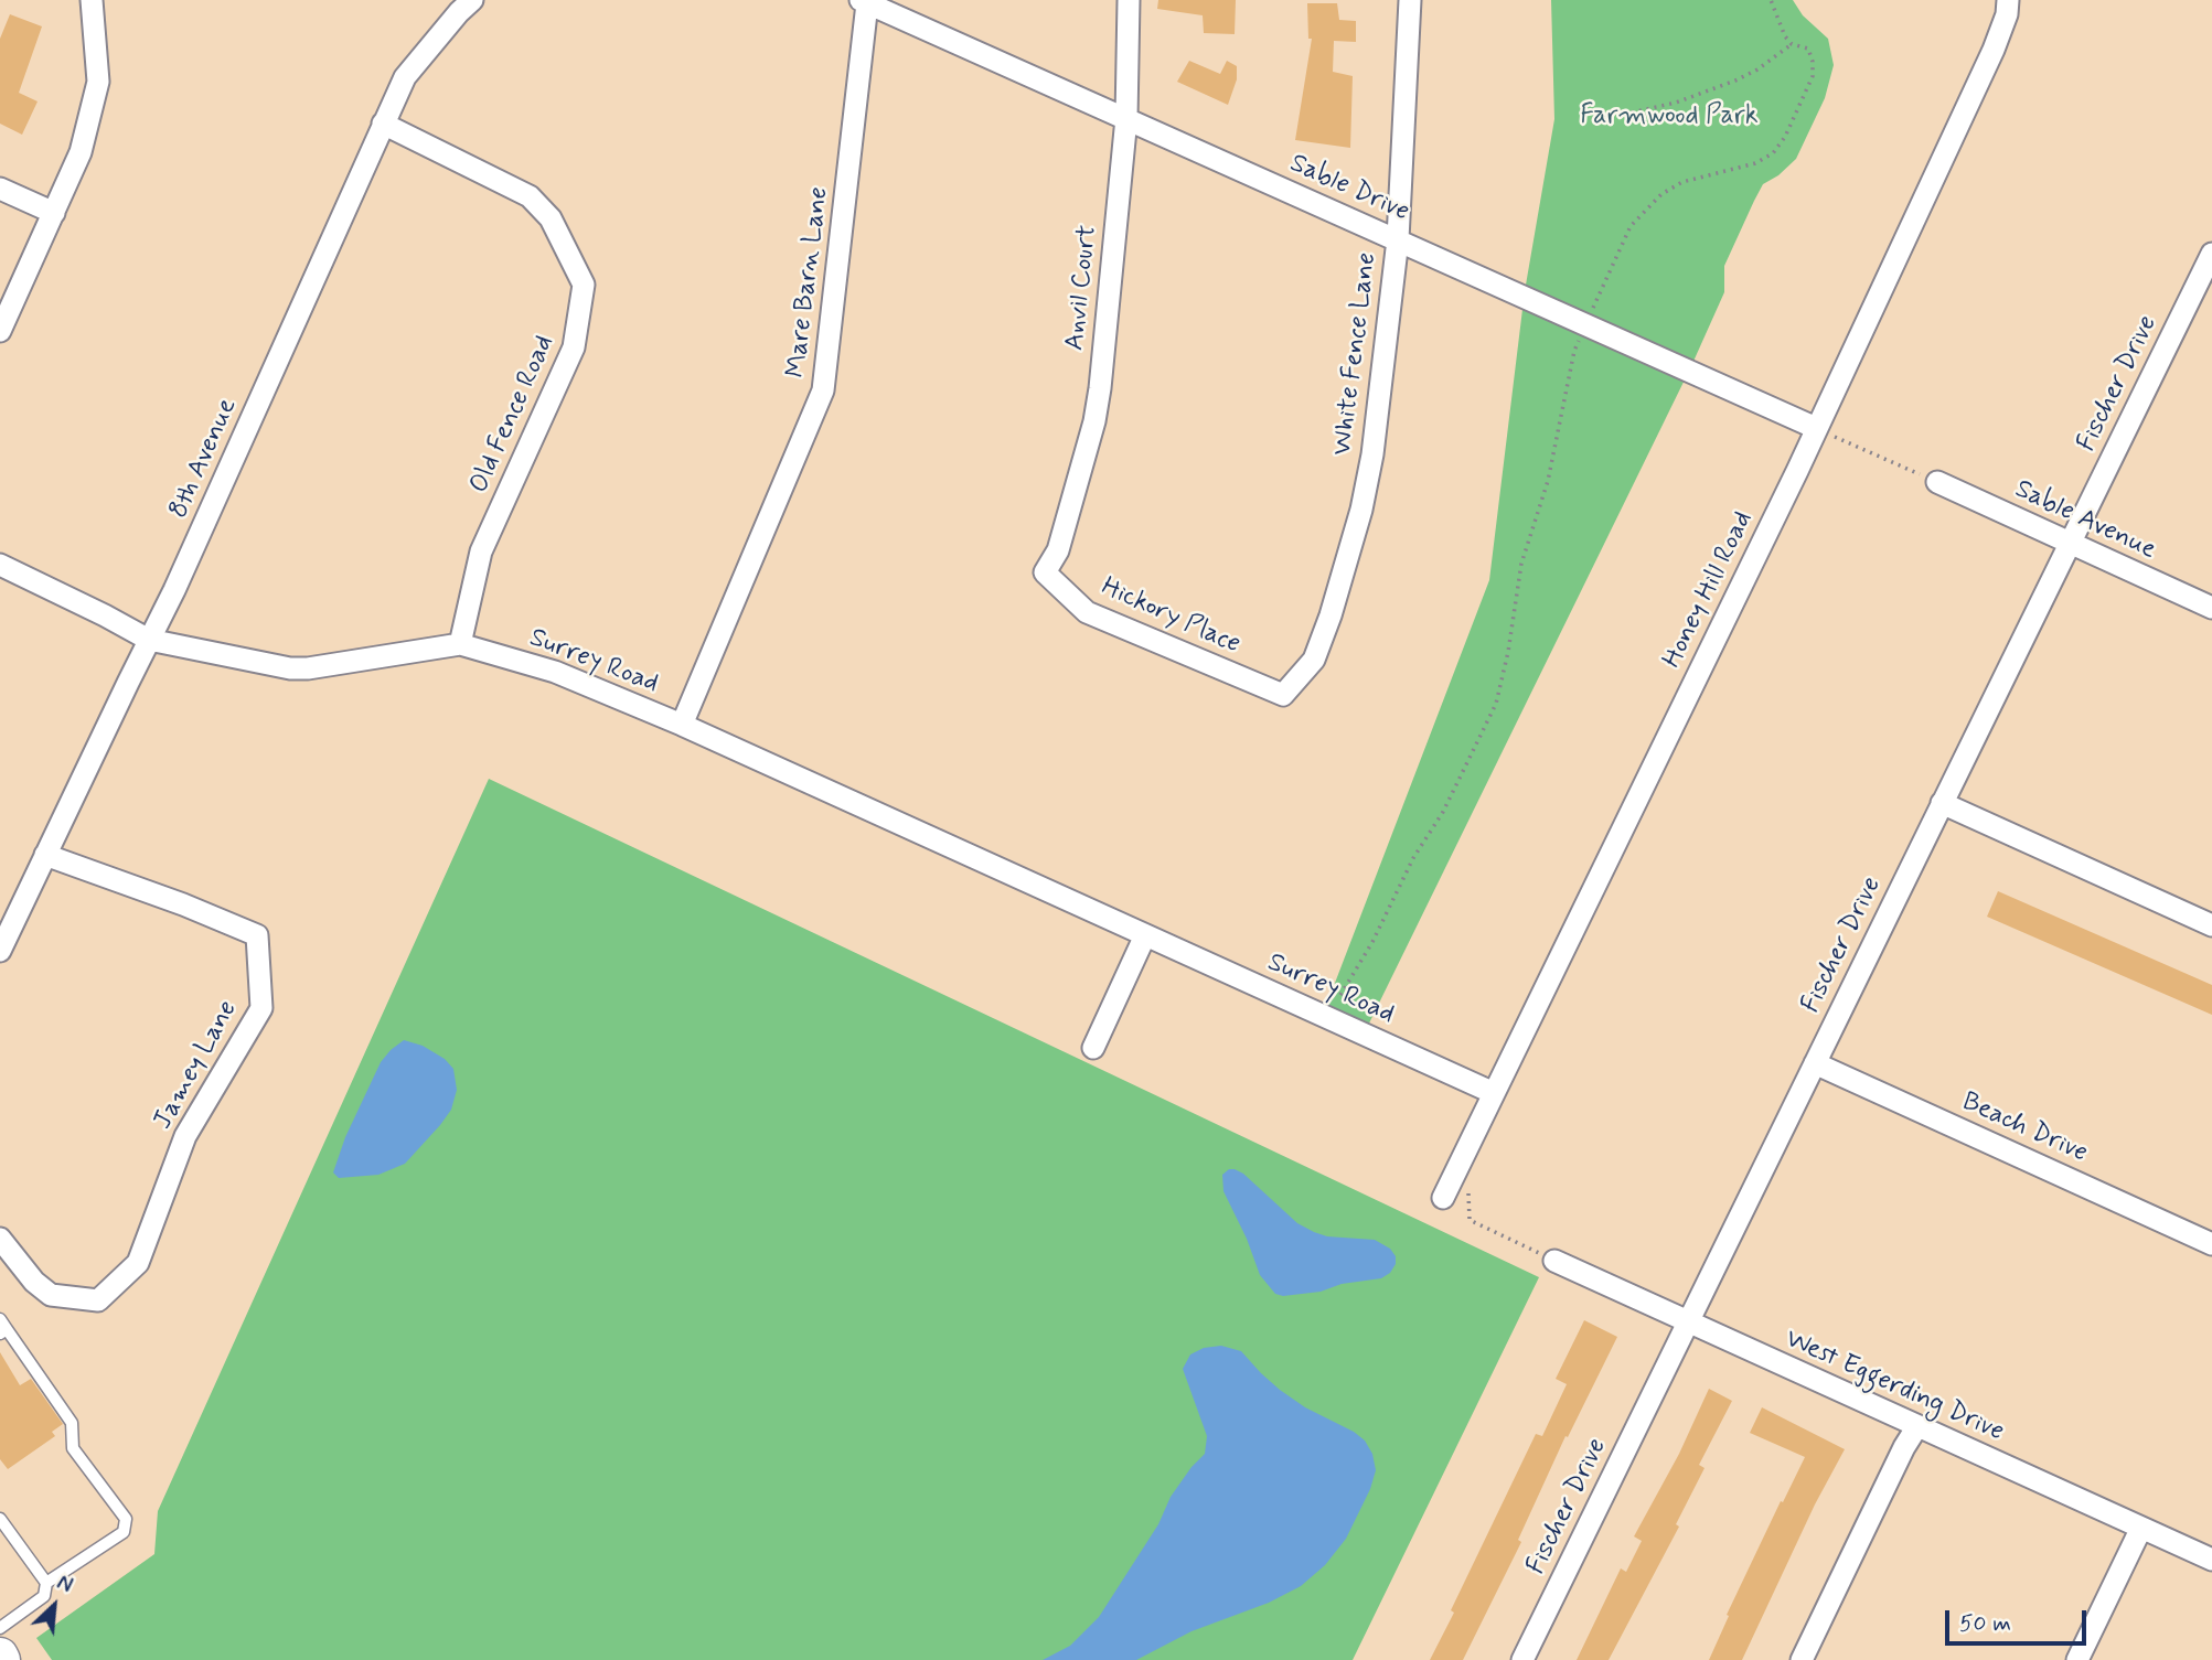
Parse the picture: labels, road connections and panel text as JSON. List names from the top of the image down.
{
  "streets": {
    "street": [
      "Sable Drive",
      "Mare Barn Lane",
      "Anvil Court",
      "White Fence Lane",
      "Fischer Drive",
      "Old Fence Road",
      "8th Avenue",
      "Sable Avenue",
      "Honey Hill Road",
      "Hickory Place",
      "Surrey Road",
      "Jamey Lane",
      "Beach Drive",
      "West Eggerding Drive"
    ]
  },
  "crossings": [
    ["Sable Drive", "Mare Barn Lane"],
    ["Sable Drive", "Anvil Court"],
    ["Sable Drive", "White Fence Lane"],
    ["Sable Drive", "Honey Hill Road"],
    ["Mare Barn Lane", "Surrey Road"],
    ["Anvil Court", "Hickory Place"],
    ["White Fence Lane", "Hickory Place"],
    ["Fischer Drive", "Sable Avenue"],
    ["Fischer Drive", "Beach Drive"],
    ["Fischer Drive", "West Eggerding Drive"],
    ["Old Fence Road", "8th Avenue"],
    ["Old Fence Road", "Surrey Road"],
    ["8th Avenue", "Surrey Road"],
    ["8th Avenue", "Jamey Lane"],
    ["Honey Hill Road", "Surrey Road"]
  ],
  "parks": ["Farmwood Park"],
  "scale_bar": "50 m",
  "north": "top right"
}
